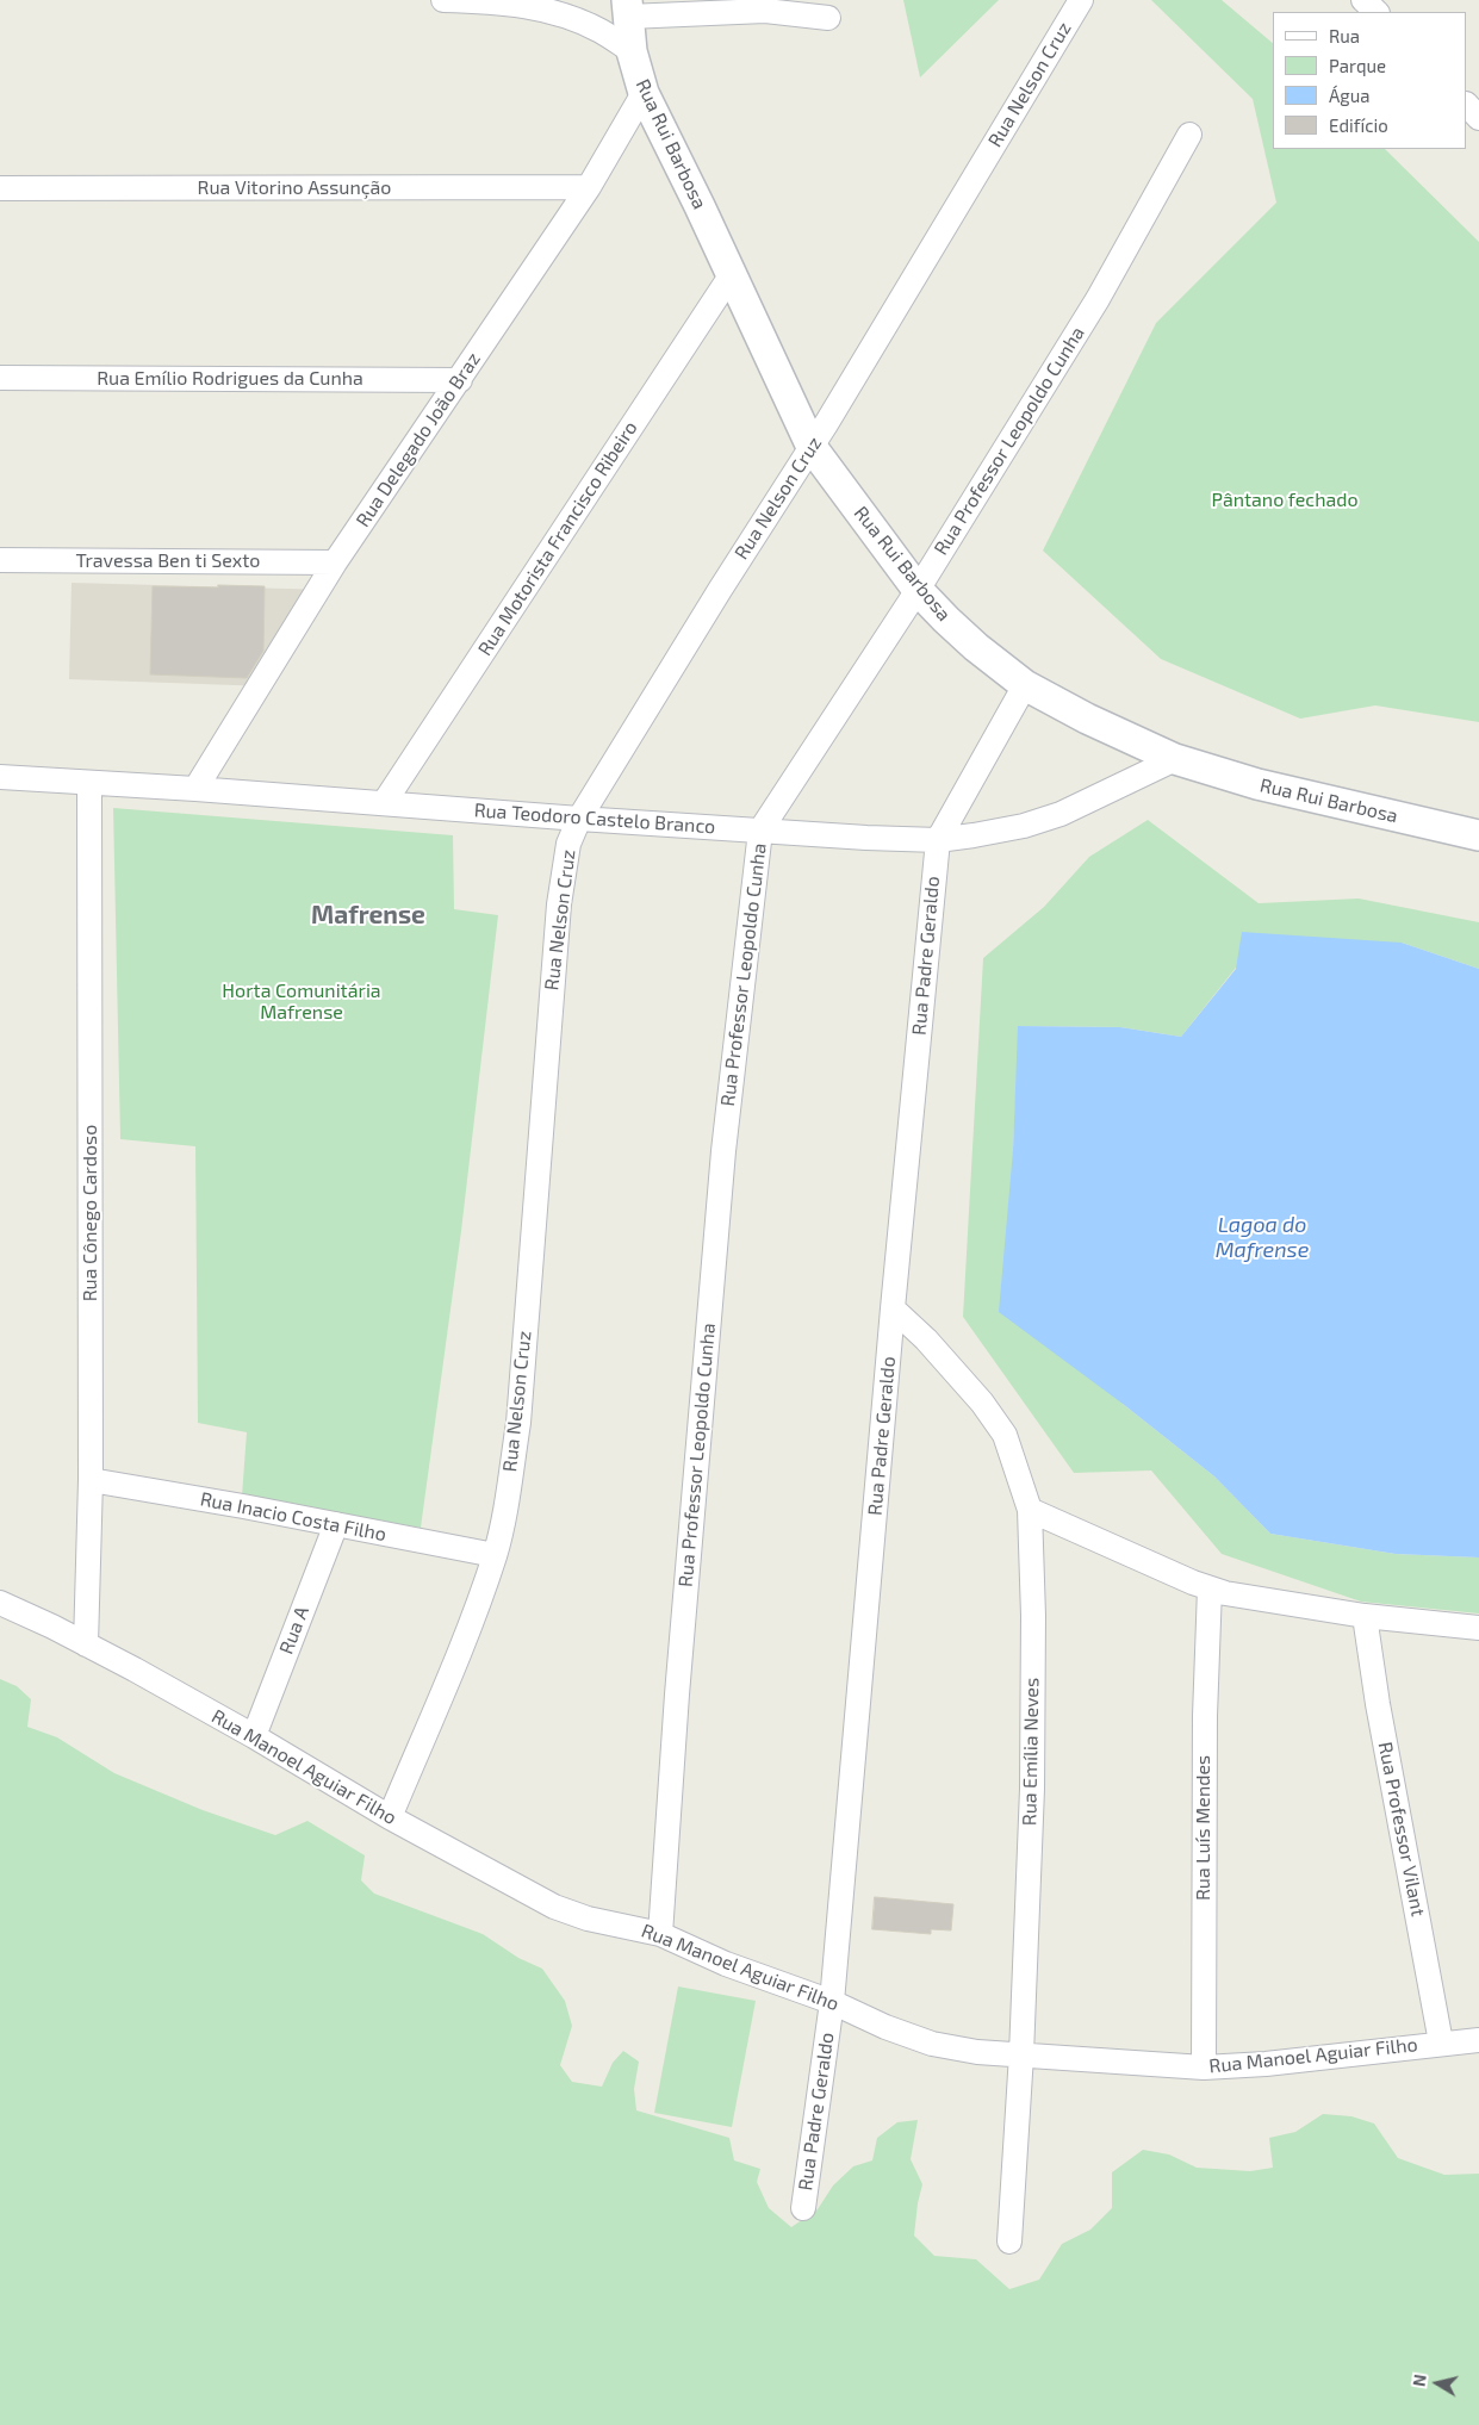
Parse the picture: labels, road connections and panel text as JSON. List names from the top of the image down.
{
  "streets": {
    "street": [
      "Rua Nelson Cruz",
      "Rua Rui Barbosa",
      "Rua Vitorino Assunção",
      "Rua Emílio Rodrigues da Cunha",
      "Rua Delegado João Braz",
      "Rua Professor Leopoldo Cunha",
      "Rua Motorista Francisco Ribeiro",
      "Travessa Ben ti Sexto",
      "Rua Teodoro Castelo Branco",
      "Rua Padre Geraldo",
      "Rua Cônego Cardoso",
      "Rua Inacio Costa Filho",
      "Rua A",
      "Rua Emília Neves",
      "Rua Manoel Aguiar Filho",
      "Rua Luís Mendes",
      "Rua Professor Vilant"
    ]
  },
  "crossings": [
    ["Rua Nelson Cruz", "Rua Rui Barbosa"],
    ["Rua Nelson Cruz", "Rua Teodoro Castelo Branco"],
    ["Rua Nelson Cruz", "Rua Inacio Costa Filho"],
    ["Rua Nelson Cruz", "Rua Manoel Aguiar Filho"],
    ["Rua Rui Barbosa", "Rua Delegado João Braz"],
    ["Rua Rui Barbosa", "Rua Professor Leopoldo Cunha"],
    ["Rua Rui Barbosa", "Rua Motorista Francisco Ribeiro"],
    ["Rua Rui Barbosa", "Rua Teodoro Castelo Branco"],
    ["Rua Rui Barbosa", "Rua Padre Geraldo"],
    ["Rua Vitorino Assunção", "Rua Delegado João Braz"],
    ["Rua Emílio Rodrigues da Cunha", "Rua Delegado João Braz"],
    ["Rua Delegado João Braz", "Travessa Ben ti Sexto"],
    ["Rua Delegado João Braz", "Rua Teodoro Castelo Branco"],
    ["Rua Professor Leopoldo Cunha", "Rua Teodoro Castelo Branco"],
    ["Rua Professor Leopoldo Cunha", "Rua Manoel Aguiar Filho"],
    ["Rua Motorista Francisco Ribeiro", "Rua Teodoro Castelo Branco"],
    ["Rua Teodoro Castelo Branco", "Rua Padre Geraldo"],
    ["Rua Teodoro Castelo Branco", "Rua Cônego Cardoso"],
    ["Rua Padre Geraldo", "Rua Emília Neves"],
    ["Rua Padre Geraldo", "Rua Manoel Aguiar Filho"],
    ["Rua Cônego Cardoso", "Rua Inacio Costa Filho"],
    ["Rua Cônego Cardoso", "Rua Manoel Aguiar Filho"],
    ["Rua Inacio Costa Filho", "Rua A"],
    ["Rua A", "Rua Manoel Aguiar Filho"],
    ["Rua Emília Neves", "Rua Manoel Aguiar Filho"],
    ["Rua Manoel Aguiar Filho", "Rua Luís Mendes"],
    ["Rua Manoel Aguiar Filho", "Rua Professor Vilant"]
  ],
  "districts": ["Mafrense"],
  "water": ["Lagoa do Mafrense"],
  "parks": ["Pântano fechado", "Horta Comunitária Mafrense"],
  "legend": [
    "Rua",
    "Parque",
    "Água",
    "Edifício"
  ],
  "north": "left"
}
